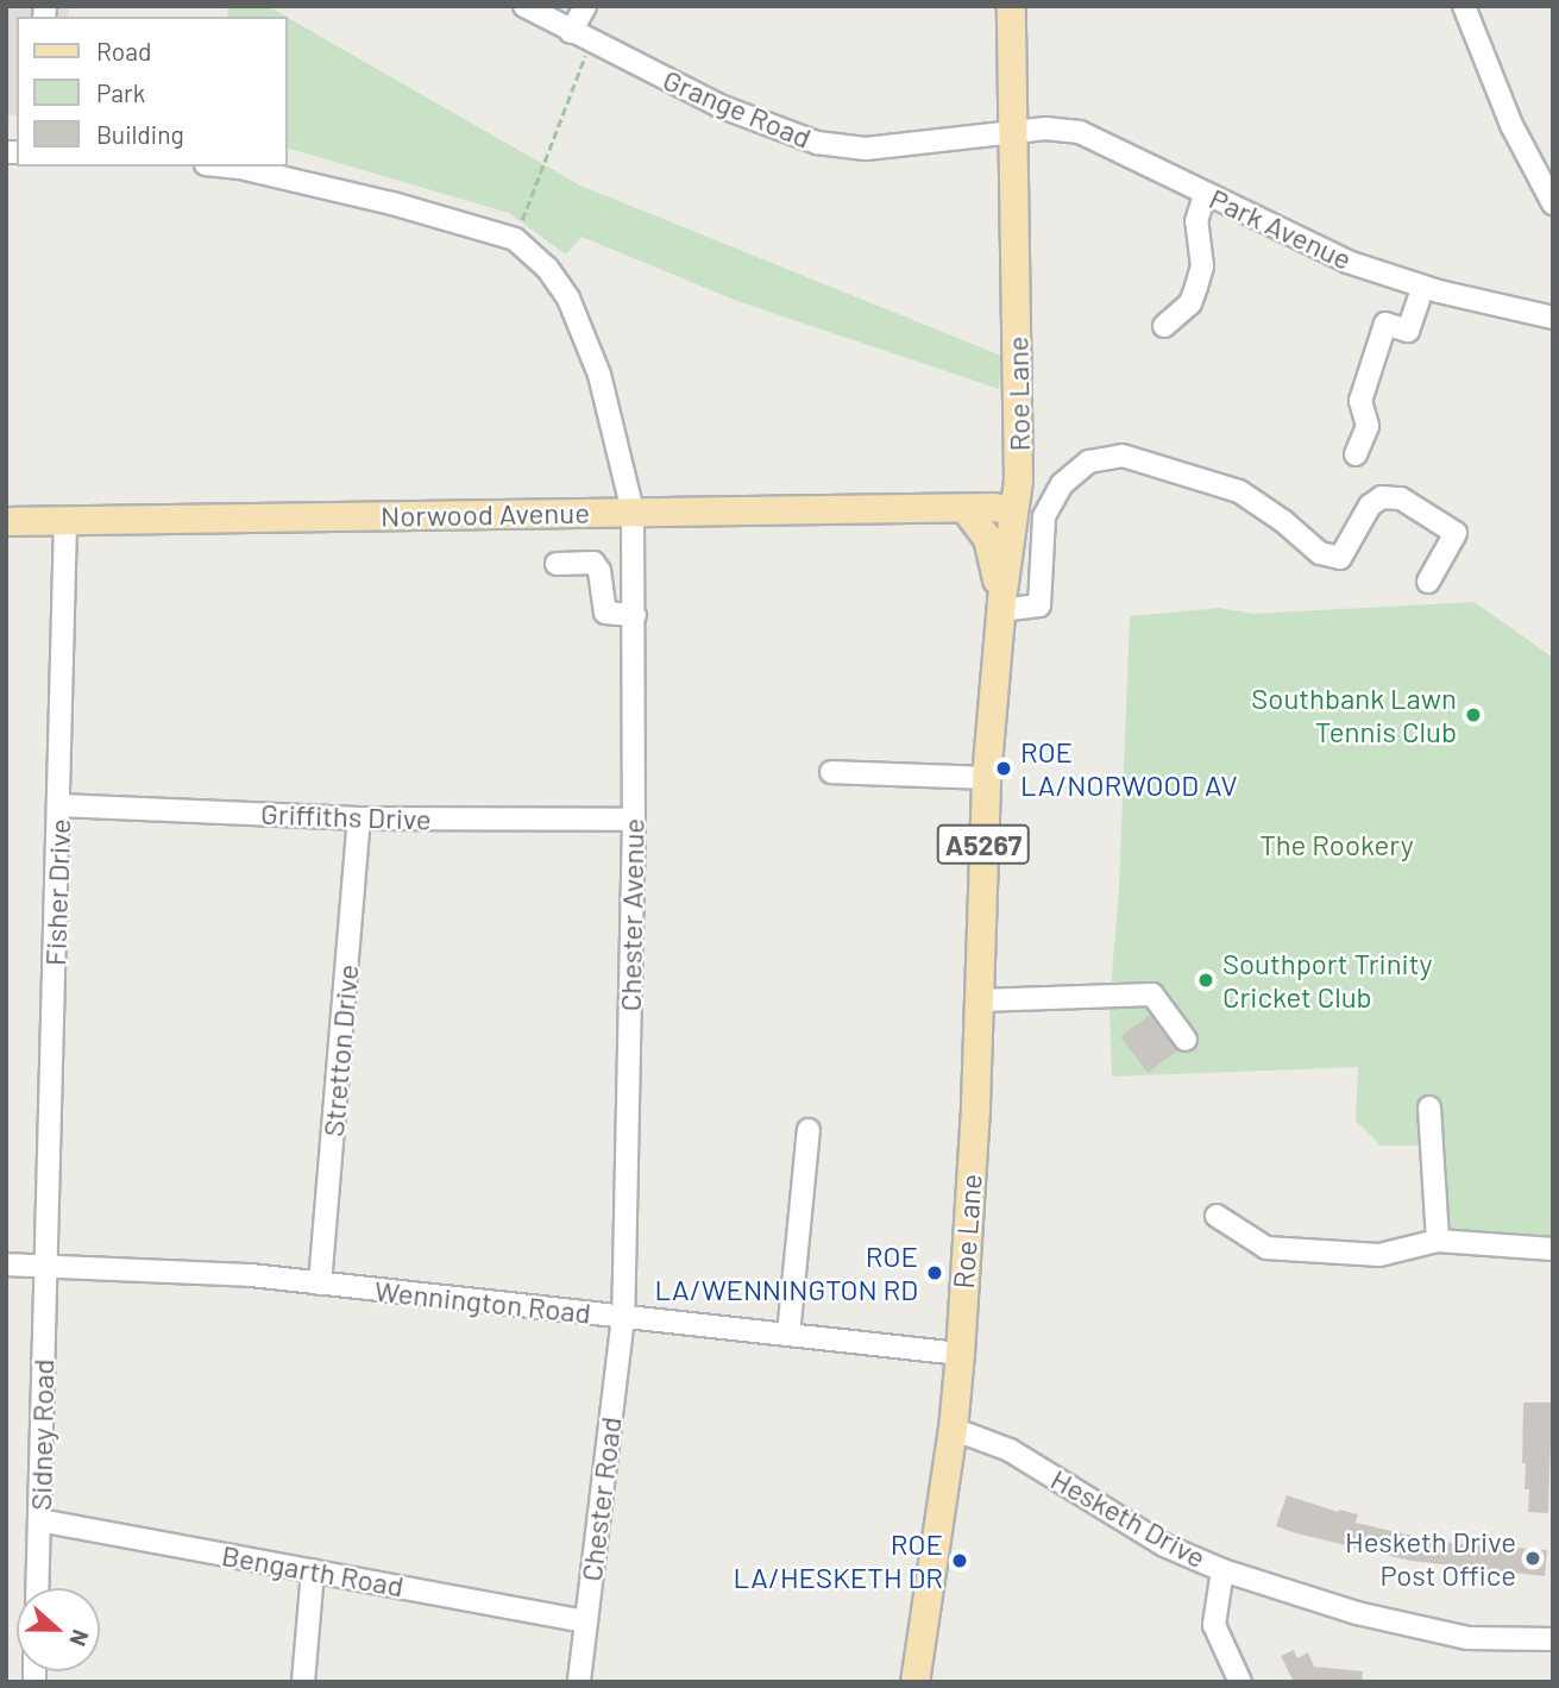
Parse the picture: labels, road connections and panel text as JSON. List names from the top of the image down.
{
  "streets": {
    "main road": ["Roe Lane", "Norwood Avenue", "A5267"],
    "street": [
      "Grange Road",
      "Park Avenue",
      "Griffiths Drive",
      "Fisher Drive",
      "Chester Avenue",
      "Stretton Drive",
      "Wennington Road",
      "Sidney Road",
      "Chester Road",
      "Hesketh Drive",
      "Bengarth Road"
    ]
  },
  "crossings": [
    ["Grange Road", "Park Avenue"],
    ["Grange Road", "Roe Lane"],
    ["Park Avenue", "Roe Lane"],
    ["Roe Lane", "Norwood Avenue"],
    ["Roe Lane", "Wennington Road"],
    ["Roe Lane", "Hesketh Drive"],
    ["Norwood Avenue", "Fisher Drive"],
    ["Norwood Avenue", "Chester Avenue"],
    ["Griffiths Drive", "Fisher Drive"],
    ["Griffiths Drive", "Chester Avenue"],
    ["Griffiths Drive", "Stretton Drive"],
    ["Fisher Drive", "Wennington Road"],
    ["Fisher Drive", "Sidney Road"],
    ["Chester Avenue", "Wennington Road"],
    ["Chester Avenue", "Chester Road"],
    ["Stretton Drive", "Wennington Road"],
    ["Wennington Road", "Sidney Road"],
    ["Wennington Road", "Chester Road"],
    ["Sidney Road", "Bengarth Road"],
    ["Chester Road", "Bengarth Road"]
  ],
  "parks": ["The Rookery"],
  "places": [
    "Southbank Lawn Tennis Club",
    "ROE LA/NORWOOD AV",
    "Southport Trinity Cricket Club",
    "ROE LA/WENNINGTON RD",
    "Hesketh Drive Post Office",
    "ROE LA/HESKETH DR"
  ],
  "legend": ["Road", "Park", "Building"],
  "north": "right"
}
